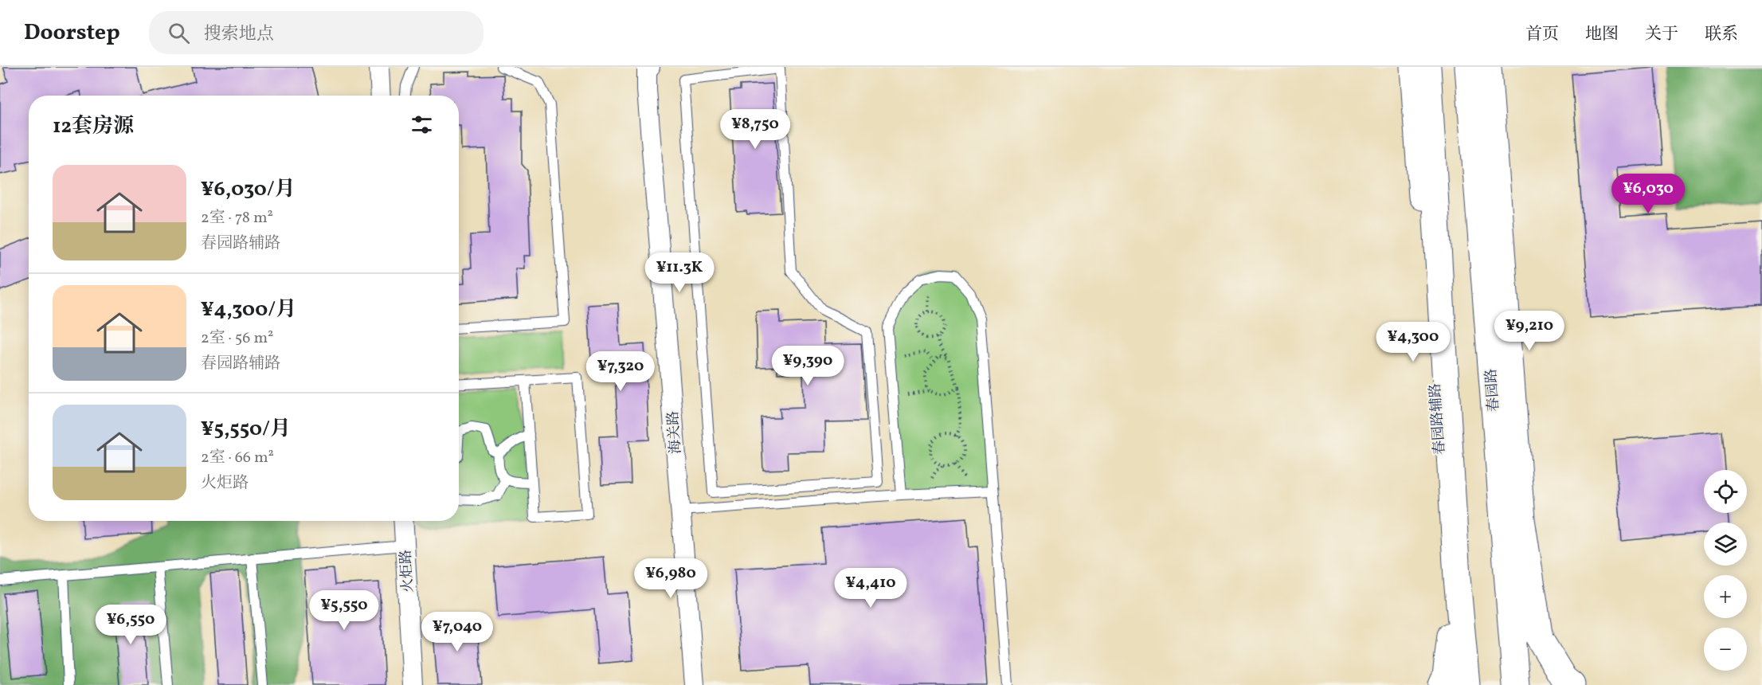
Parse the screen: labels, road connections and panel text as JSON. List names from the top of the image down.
{
  "streets": {
    "main road": ["春园路", "春园路辅路"],
    "street": ["海关路", "火炬路"]
  },
  "page": {
    "header": "Doorstep",
    "search": "搜索地点",
    "nav": [
      "首页",
      "地图",
      "关于",
      "联系"
    ],
    "heading": "12套房源",
    "price": [
      "¥8,750",
      "¥6,030",
      "¥11.3K",
      "¥9,210",
      "¥4,300",
      "¥9,390",
      "¥7,320",
      "¥6,980",
      "¥4,410",
      "¥5,550",
      "¥6,550",
      "¥7,040"
    ],
    "list": [
      {
        "name": "¥6,030/月",
        "note": "2室 · 78 m² · 春园路辅路"
      },
      {
        "name": "¥4,300/月",
        "note": "2室 · 56 m² · 春园路辅路"
      },
      {
        "name": "¥5,550/月",
        "note": "2室 · 66 m² · 火炬路"
      }
    ],
    "map_buttons": ["+", "−"]
  }
}
